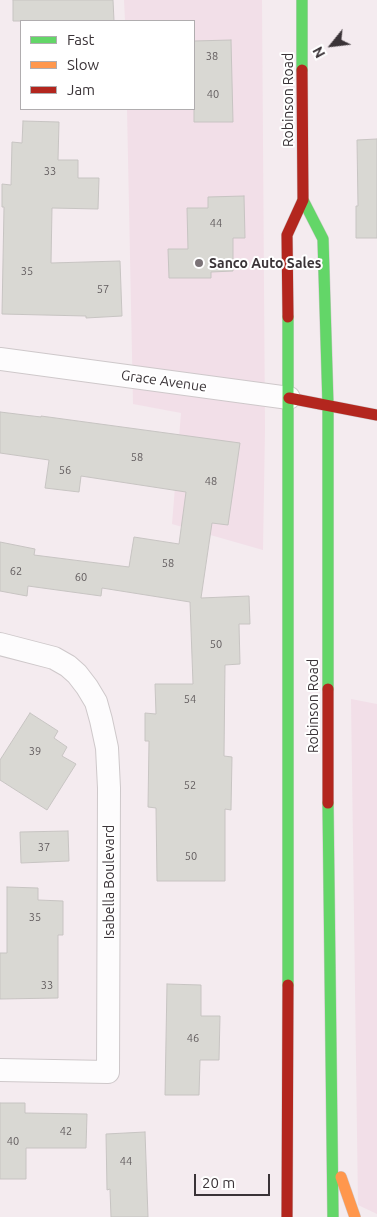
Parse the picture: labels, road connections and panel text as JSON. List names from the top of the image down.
{
  "streets": {
    "main road": ["Robinson Road", "Grace Avenue"],
    "street": ["Isabella Boulevard"]
  },
  "crossings": [
    ["Robinson Road", "Grace Avenue"]
  ],
  "places": ["Sanco Auto Sales"],
  "house_numbers": [
    "38",
    "40",
    "33",
    "44",
    "35",
    "57",
    "58",
    "56",
    "48",
    "58",
    "62",
    "60",
    "50",
    "54",
    "39",
    "52",
    "37",
    "50",
    "35",
    "33",
    "46",
    "42",
    "40",
    "44"
  ],
  "legend": ["Fast", "Slow", "Jam"],
  "scale_bar": "20 m",
  "north": "bottom left"
}
